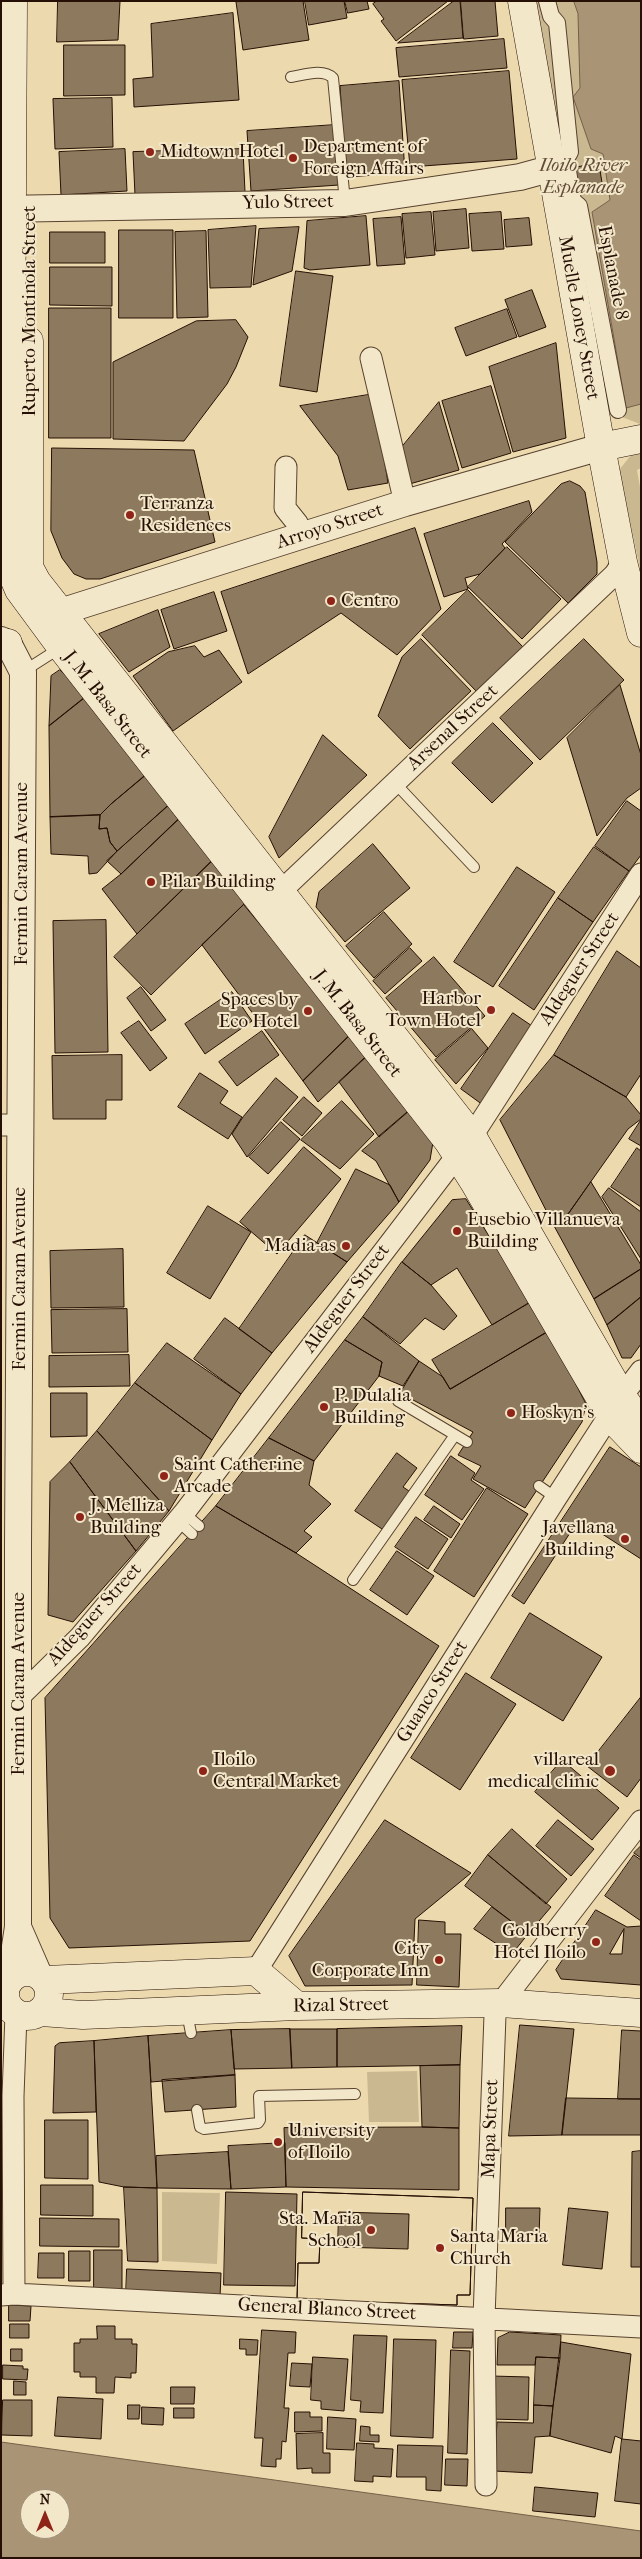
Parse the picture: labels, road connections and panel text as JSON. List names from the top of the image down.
{
  "streets": {
    "main road": [
      "Ruperto Montinola Street",
      "Muelle Loney Street",
      "J. M. Basa Street",
      "Rizal Street"
    ],
    "street": [
      "Yulo Street",
      "Esplanade 8",
      "Arroyo Street",
      "Arsenal Street",
      "Fermin Caram Avenue",
      "Aldeguer Street",
      "Guanco Street",
      "Mapa Street",
      "General Blanco Street"
    ]
  },
  "crossings": [
    ["Yulo Street", "Ruperto Montinola Street"],
    ["Yulo Street", "Muelle Loney Street"],
    ["Ruperto Montinola Street", "Arroyo Street"],
    ["Ruperto Montinola Street", "J. M. Basa Street"],
    ["Muelle Loney Street", "Arroyo Street"],
    ["Muelle Loney Street", "Arsenal Street"],
    ["Arroyo Street", "J. M. Basa Street"],
    ["J. M. Basa Street", "Arsenal Street"],
    ["J. M. Basa Street", "Aldeguer Street"],
    ["J. M. Basa Street", "Guanco Street"],
    ["Fermin Caram Avenue", "Aldeguer Street"],
    ["Fermin Caram Avenue", "Rizal Street"],
    ["Rizal Street", "Mapa Street"],
    ["Mapa Street", "General Blanco Street"]
  ],
  "parks": ["Iloilo River Esplanade"],
  "places": [
    "Midtown Hotel",
    "Department of Foreign Affairs",
    "Terranza Residences",
    "Centro",
    "Pilar Building",
    "Harbor Town Hotel",
    "Spaces by Eco Hotel",
    "Eusebio Villanueva Building",
    "Madia-as",
    "P. Dulalia Building",
    "Hoskyn's",
    "Saint Catherine Arcade",
    "J. Melliza Building",
    "Javellana Building",
    "Iloilo Central Market",
    "villareal medical clinic",
    "Goldberry Hotel Iloilo",
    "City Corporate Inn",
    "University of Iloilo",
    "Sta. Maria School",
    "Santa Maria Church"
  ],
  "north": "top"
}
